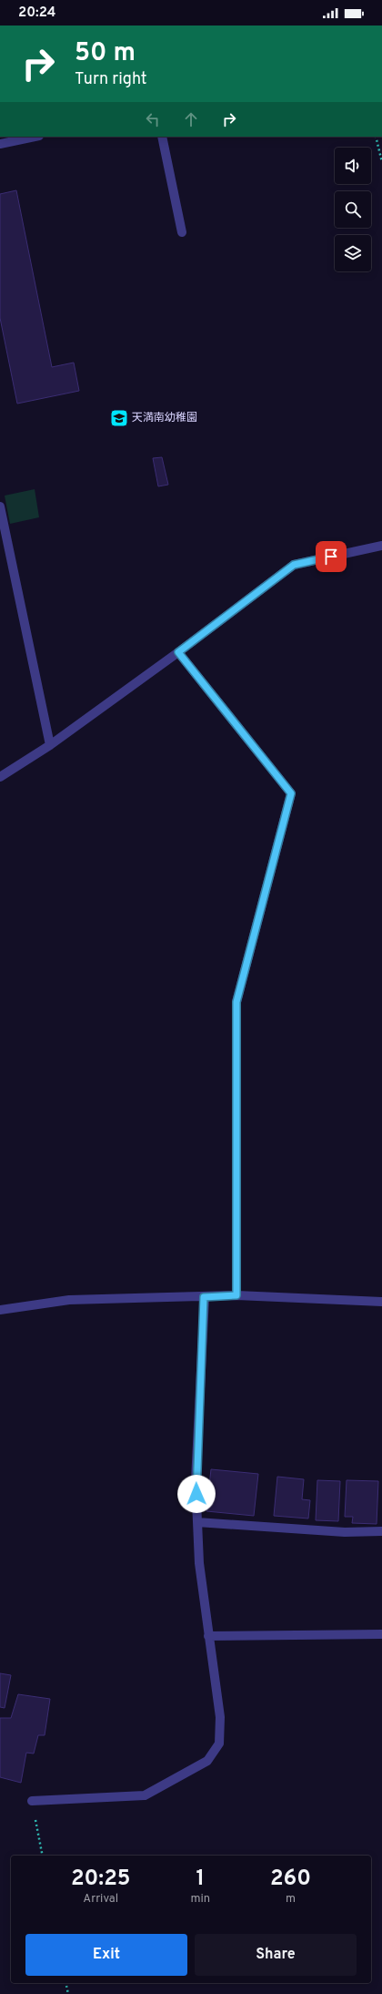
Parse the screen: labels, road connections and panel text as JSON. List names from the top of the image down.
{
  "places": {
    "school or university": ["天満南幼稚園"]
  },
  "page": {
    "status": "20:24",
    "turn": ["50 m", "Turn right"],
    "eta": [
      "20:25",
      "Arrival",
      "1",
      "min",
      "260",
      "m"
    ],
    "buttons": ["Exit", "Share"]
  }
}
